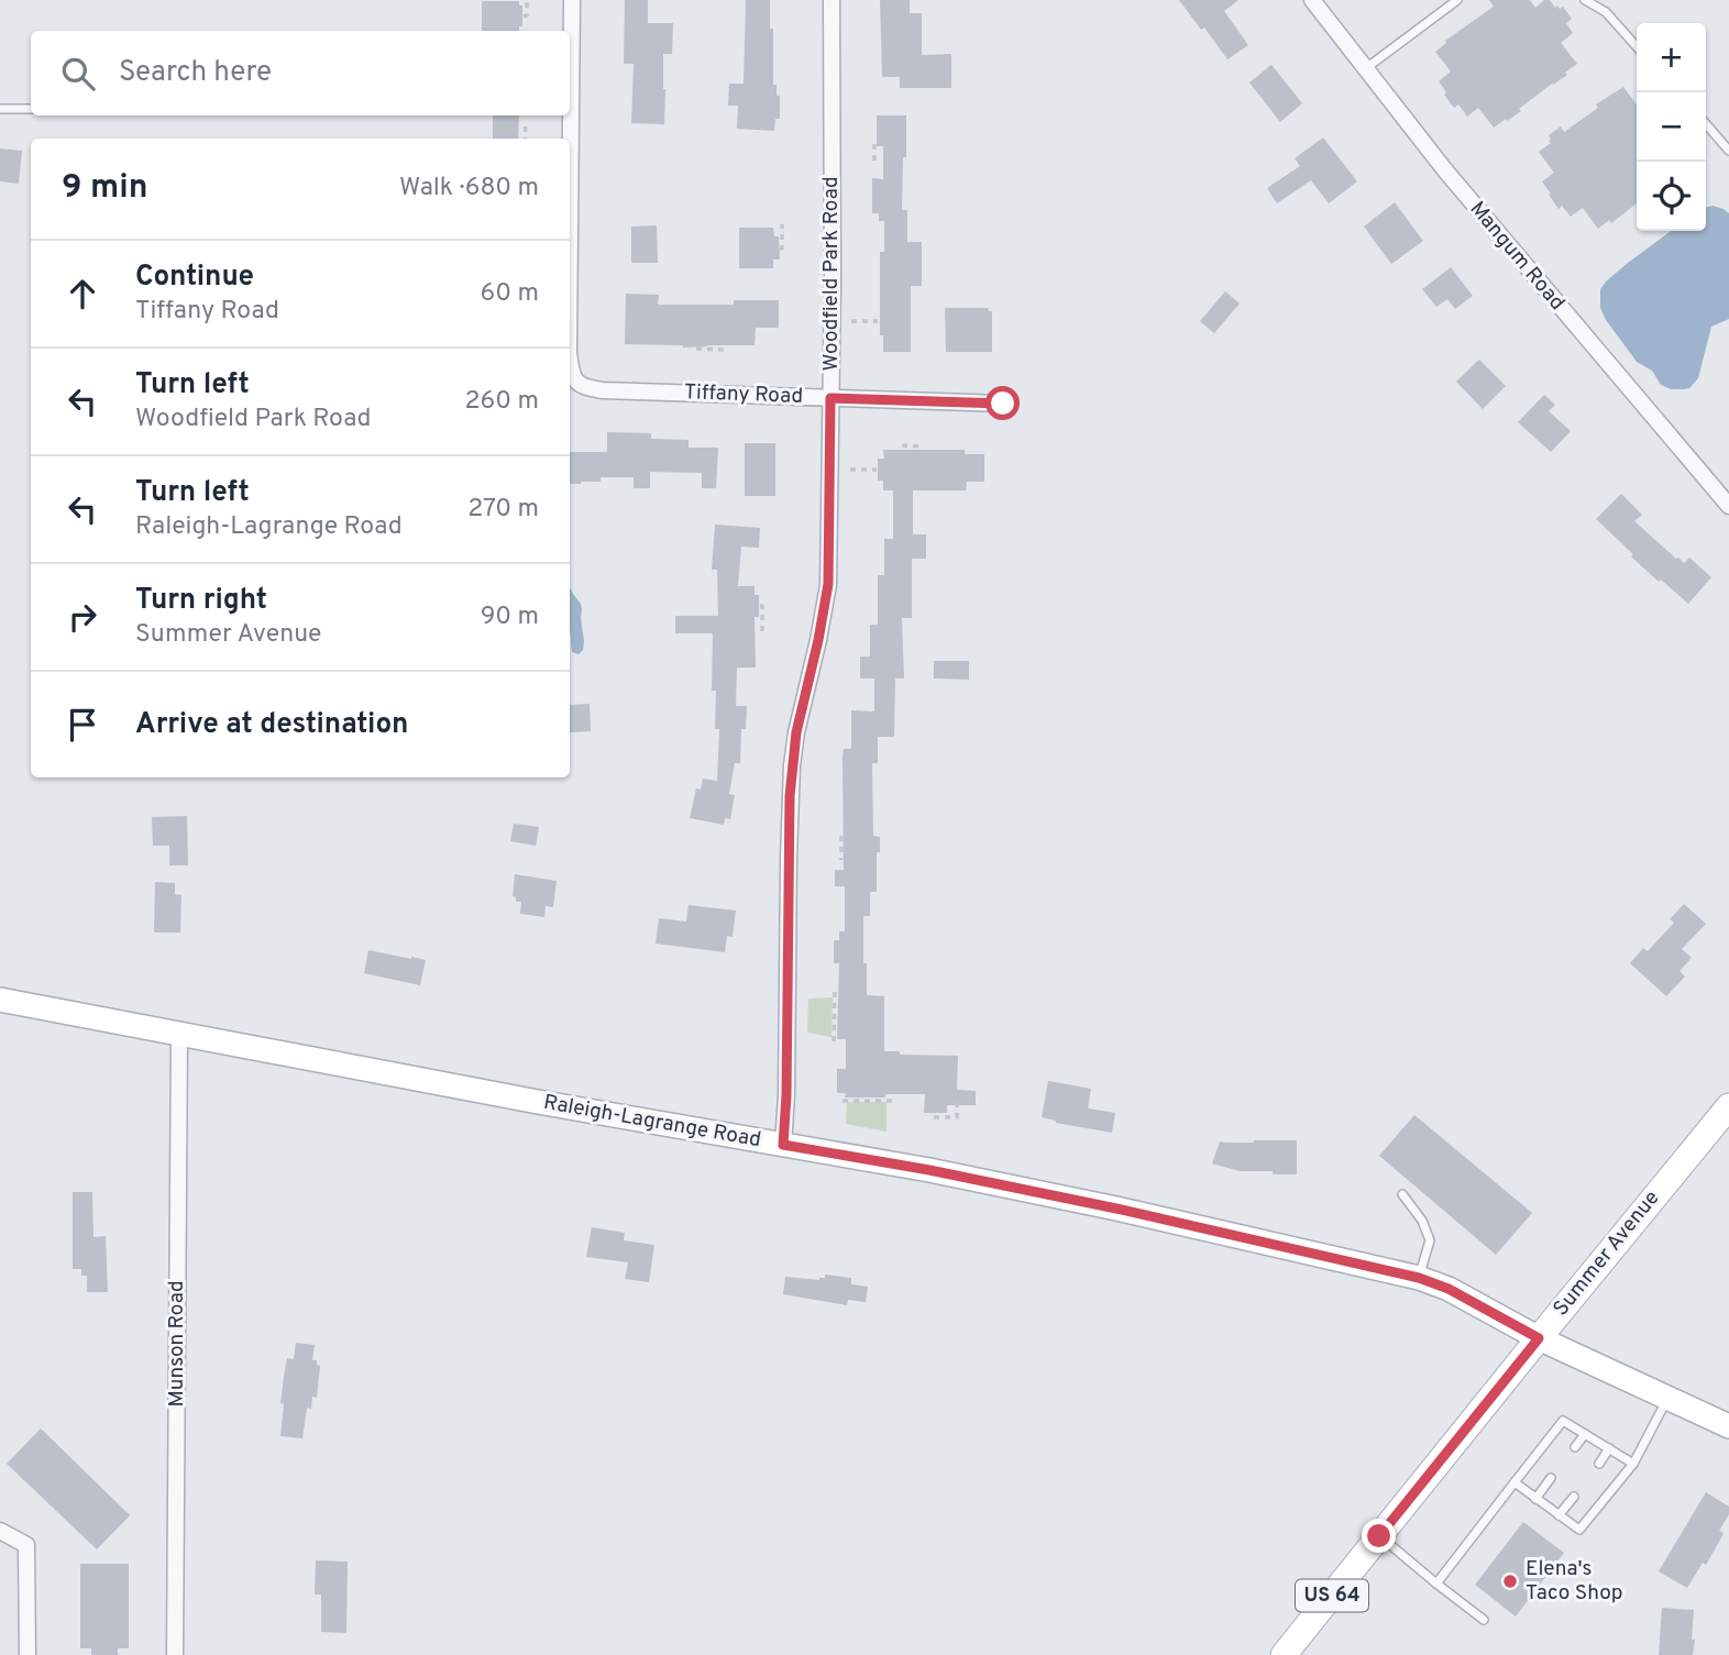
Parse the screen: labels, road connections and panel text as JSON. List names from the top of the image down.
{
  "streets": {
    "main road": ["Raleigh-Lagrange Road", "Summer Avenue", "US 64"],
    "street": [
      "Mangum Road",
      "Woodfield Park Road",
      "Tiffany Road",
      "Munson Road"
    ]
  },
  "crossings": [
    ["Woodfield Park Road", "Tiffany Road"],
    ["Woodfield Park Road", "Raleigh-Lagrange Road"],
    ["Raleigh-Lagrange Road", "Summer Avenue"],
    ["Raleigh-Lagrange Road", "Munson Road"]
  ],
  "places": ["Elena's Taco Shop"],
  "page": {
    "map_buttons": ["+", "−"],
    "search": "Search here",
    "heading": ["9 min", "Walk · 680 m"],
    "list": [
      ["Continue", "Tiffany Road", "60 m"],
      ["Turn left", "Woodfield Park Road", "260 m"],
      ["Turn left", "Raleigh-Lagrange Road", "270 m"],
      ["Turn right", "Summer Avenue", "90 m"],
      "Arrive at destination"
    ]
  }
}
